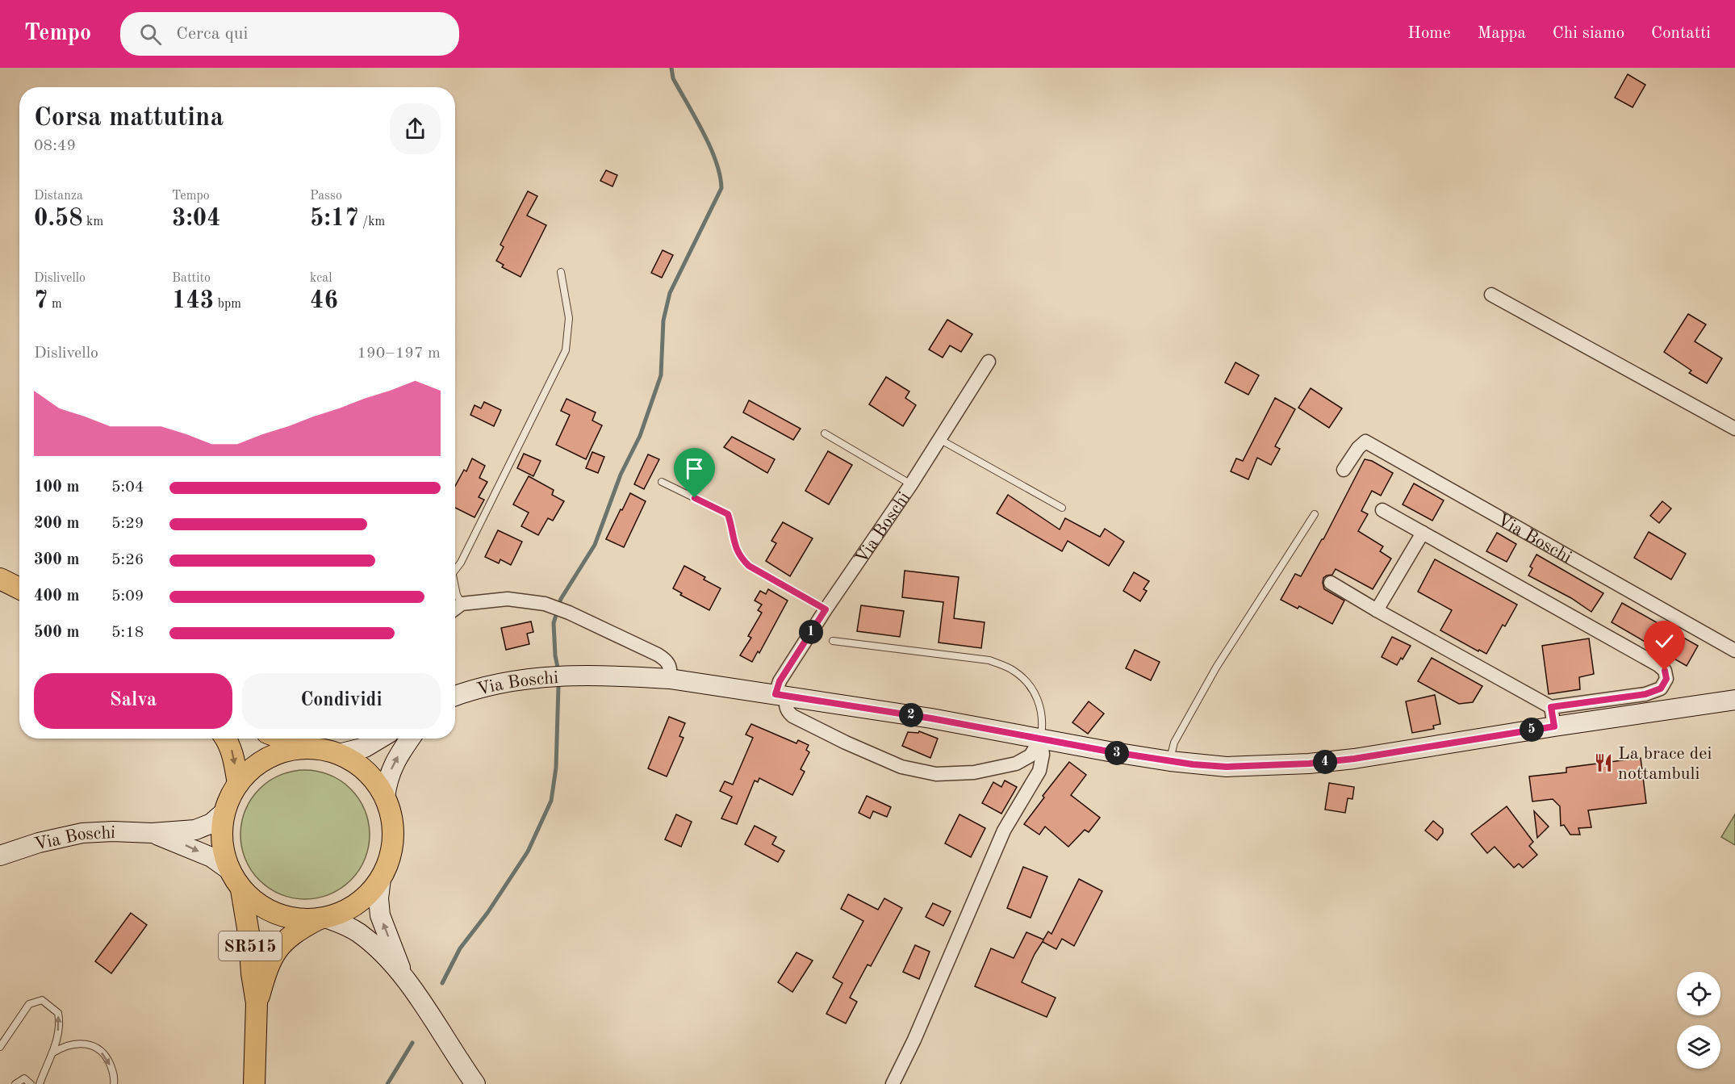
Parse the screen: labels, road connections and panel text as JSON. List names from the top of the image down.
{
  "streets": {
    "main road": ["Via Boschi", "SR515"]
  },
  "crossings": [
    ["Via Boschi", "SR515"]
  ],
  "places": {
    "restaurant": ["La brace dei nottambuli"]
  },
  "page": {
    "header": "Tempo",
    "search": "Cerca qui",
    "nav": [
      "Home",
      "Mappa",
      "Chi siamo",
      "Contatti"
    ],
    "heading": ["Corsa mattutina", "08:49"],
    "stats": [
      ["Distanza", "0.58 km"],
      ["Tempo", "3:04"],
      ["Passo", "5:17 /km"],
      ["Dislivello", "7 m"],
      ["Battito", "143 bpm"],
      ["kcal", "46"]
    ],
    "chart": ["Dislivello", "190–197 m"],
    "list": [
      {
        "name": "100 m",
        "note": "5:04"
      },
      {
        "name": "200 m",
        "note": "5:29"
      },
      {
        "name": "300 m",
        "note": "5:26"
      },
      {
        "name": "400 m",
        "note": "5:09"
      },
      {
        "name": "500 m",
        "note": "5:18"
      }
    ],
    "pins": [
      "1",
      "2",
      "5",
      "3",
      "4"
    ],
    "buttons": ["Salva", "Condividi"]
  }
}
